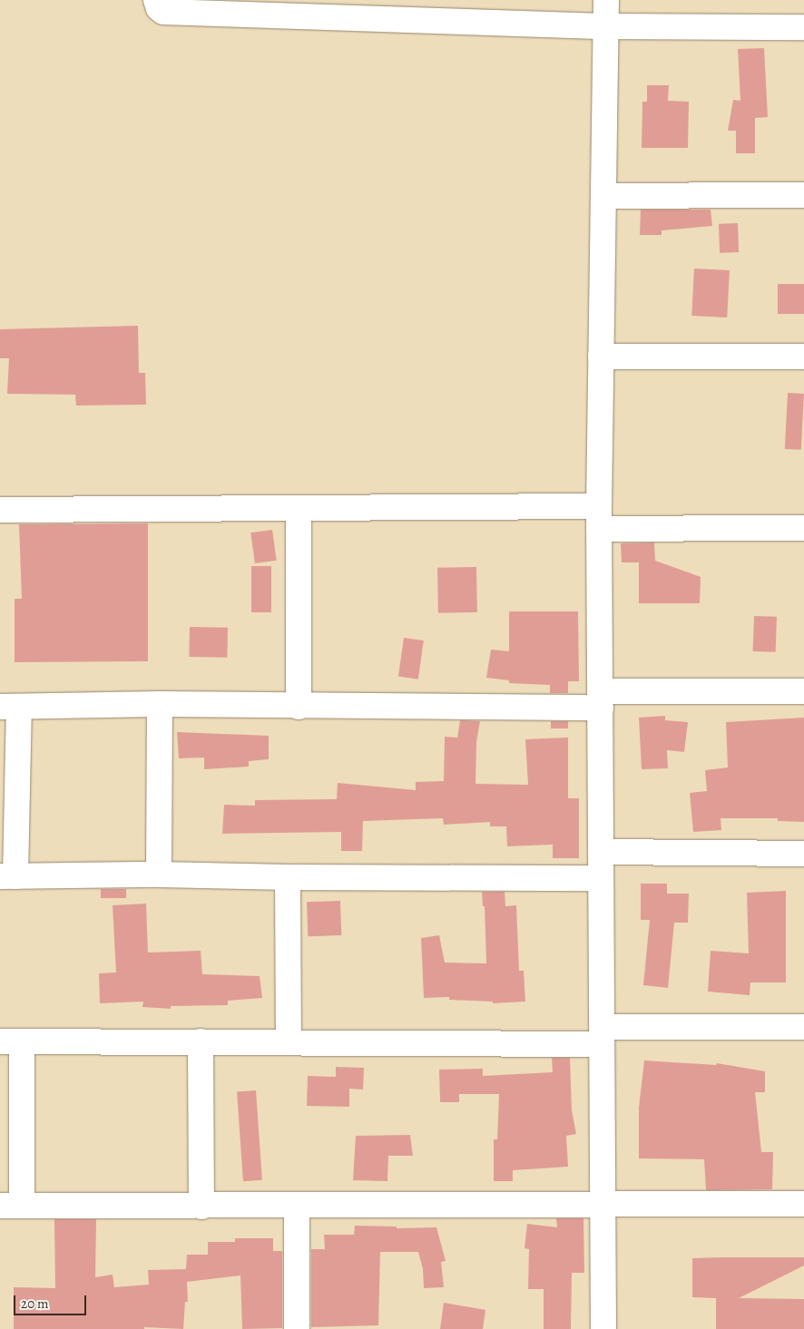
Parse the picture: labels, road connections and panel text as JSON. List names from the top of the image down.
{
  "scale_bar": "20 m"
}
